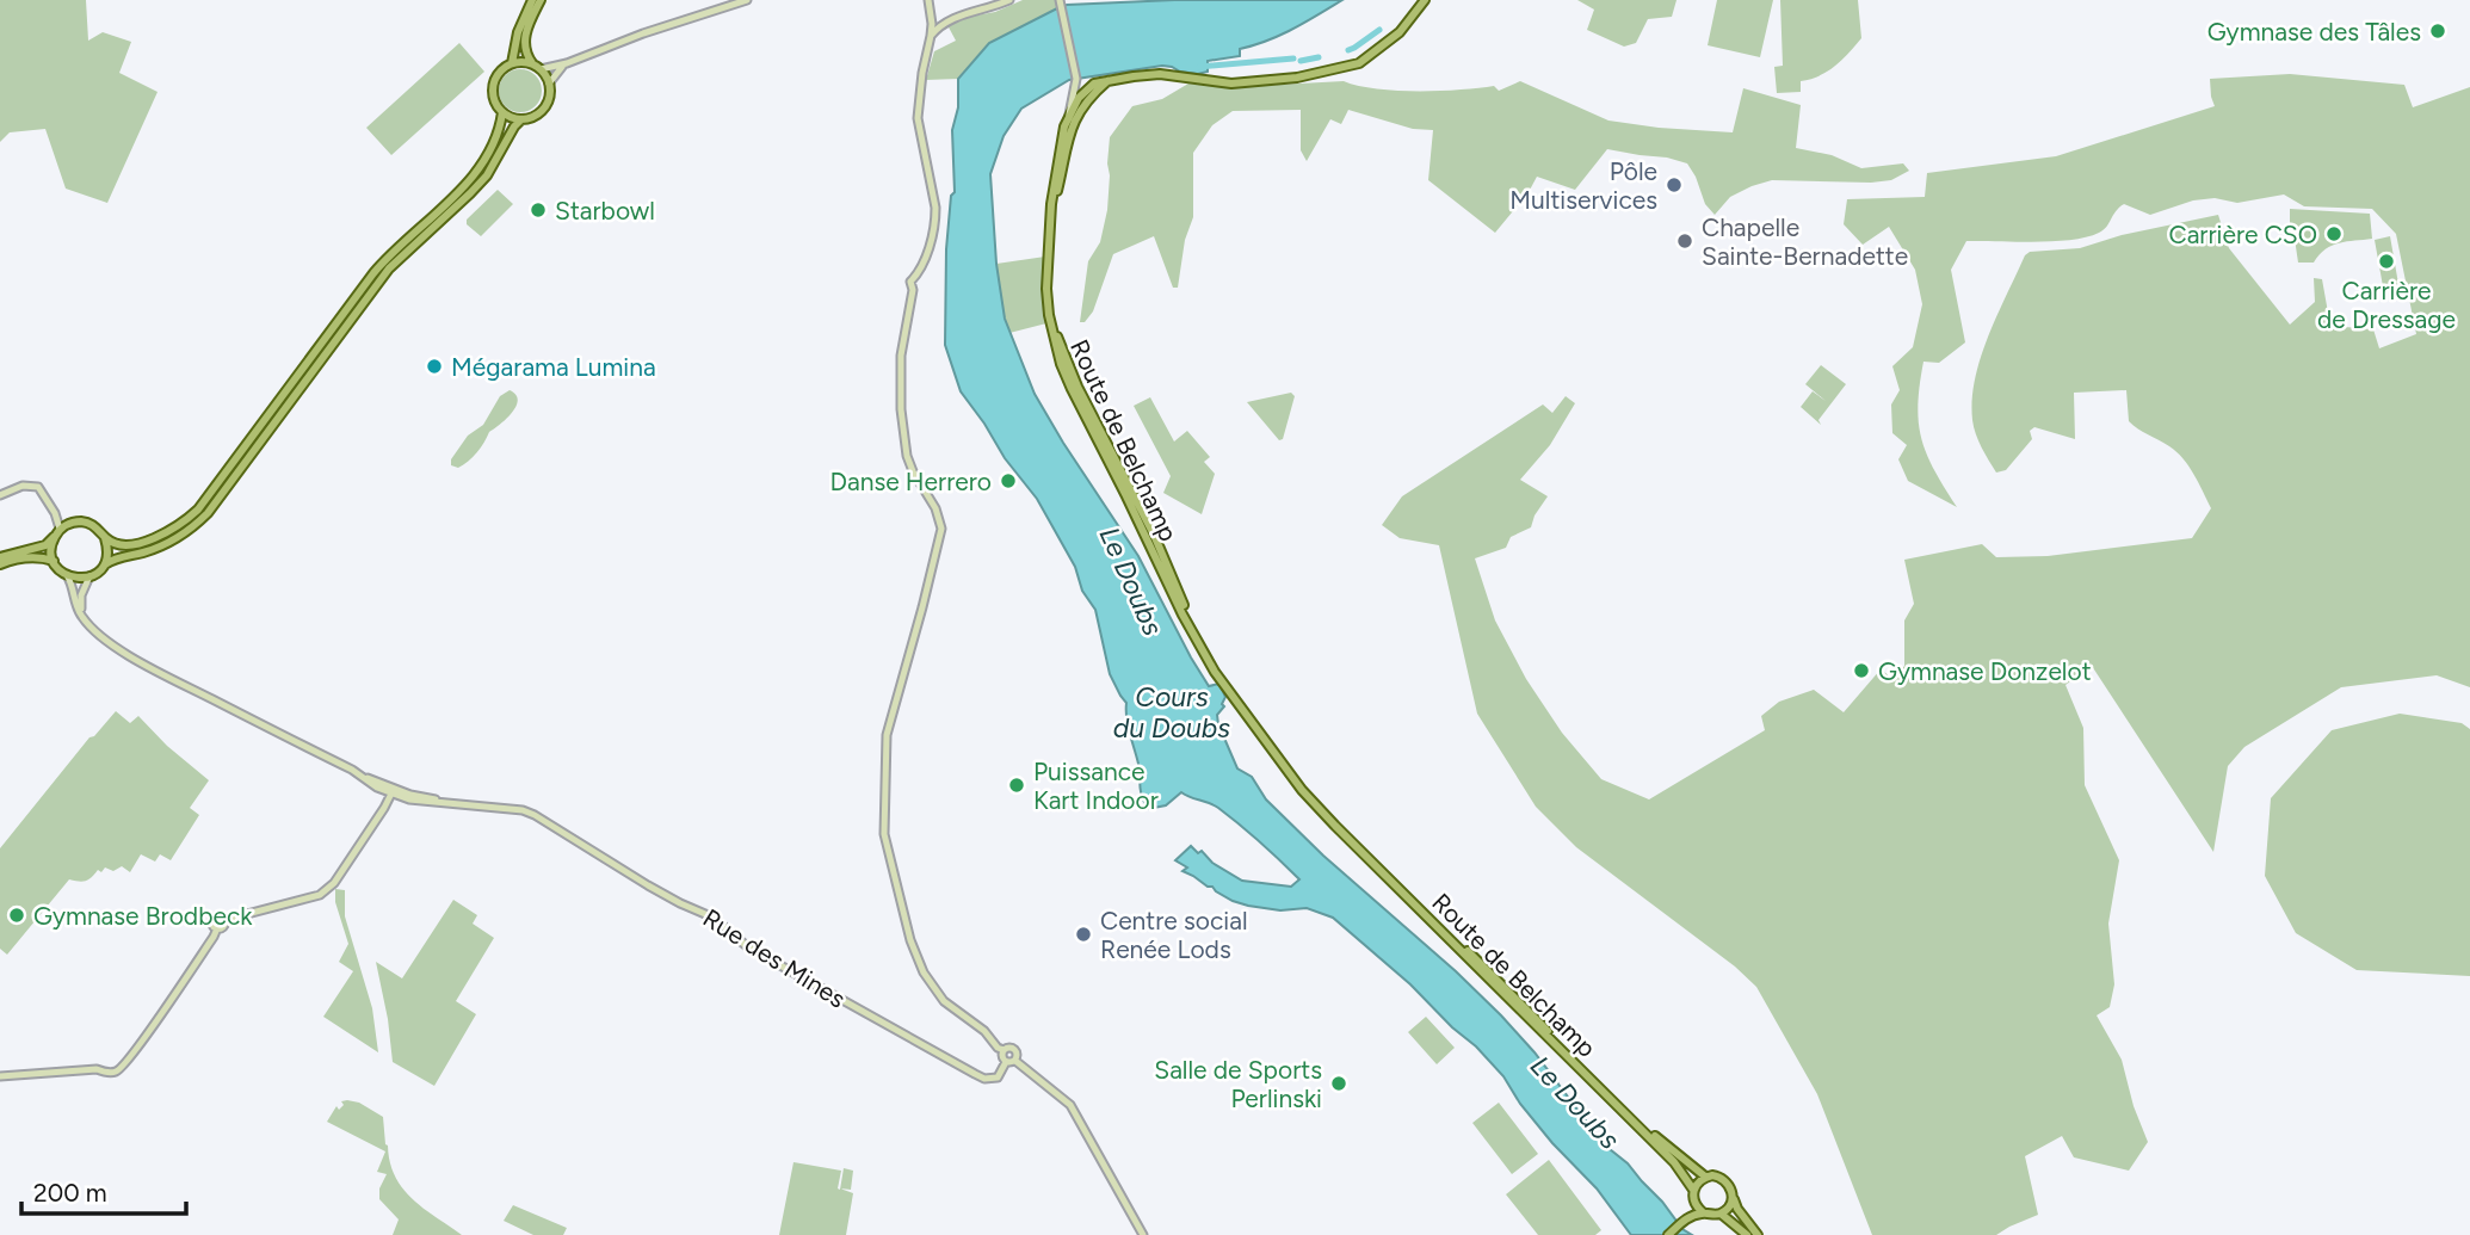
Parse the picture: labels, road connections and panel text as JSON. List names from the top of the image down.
{
  "streets": {
    "main road": ["Route de Belchamp"],
    "street": ["Rue des Mines"]
  },
  "water": ["Le Doubs", "Cours du Doubs"],
  "places": [
    "Gymnase des Tâles",
    "Pôle Multiservices",
    "Starbowl",
    "Carrière CSO",
    "Chapelle Sainte-Bernadette",
    "Carrière de Dressage",
    "Mégarama Lumina",
    "Danse Herrero",
    "Gymnase Donzelot",
    "Puissance Kart Indoor",
    "Gymnase Brodbeck",
    "Centre social Renée Lods",
    "Salle de Sports Perlinski"
  ],
  "scale_bar": "200 m"
}
